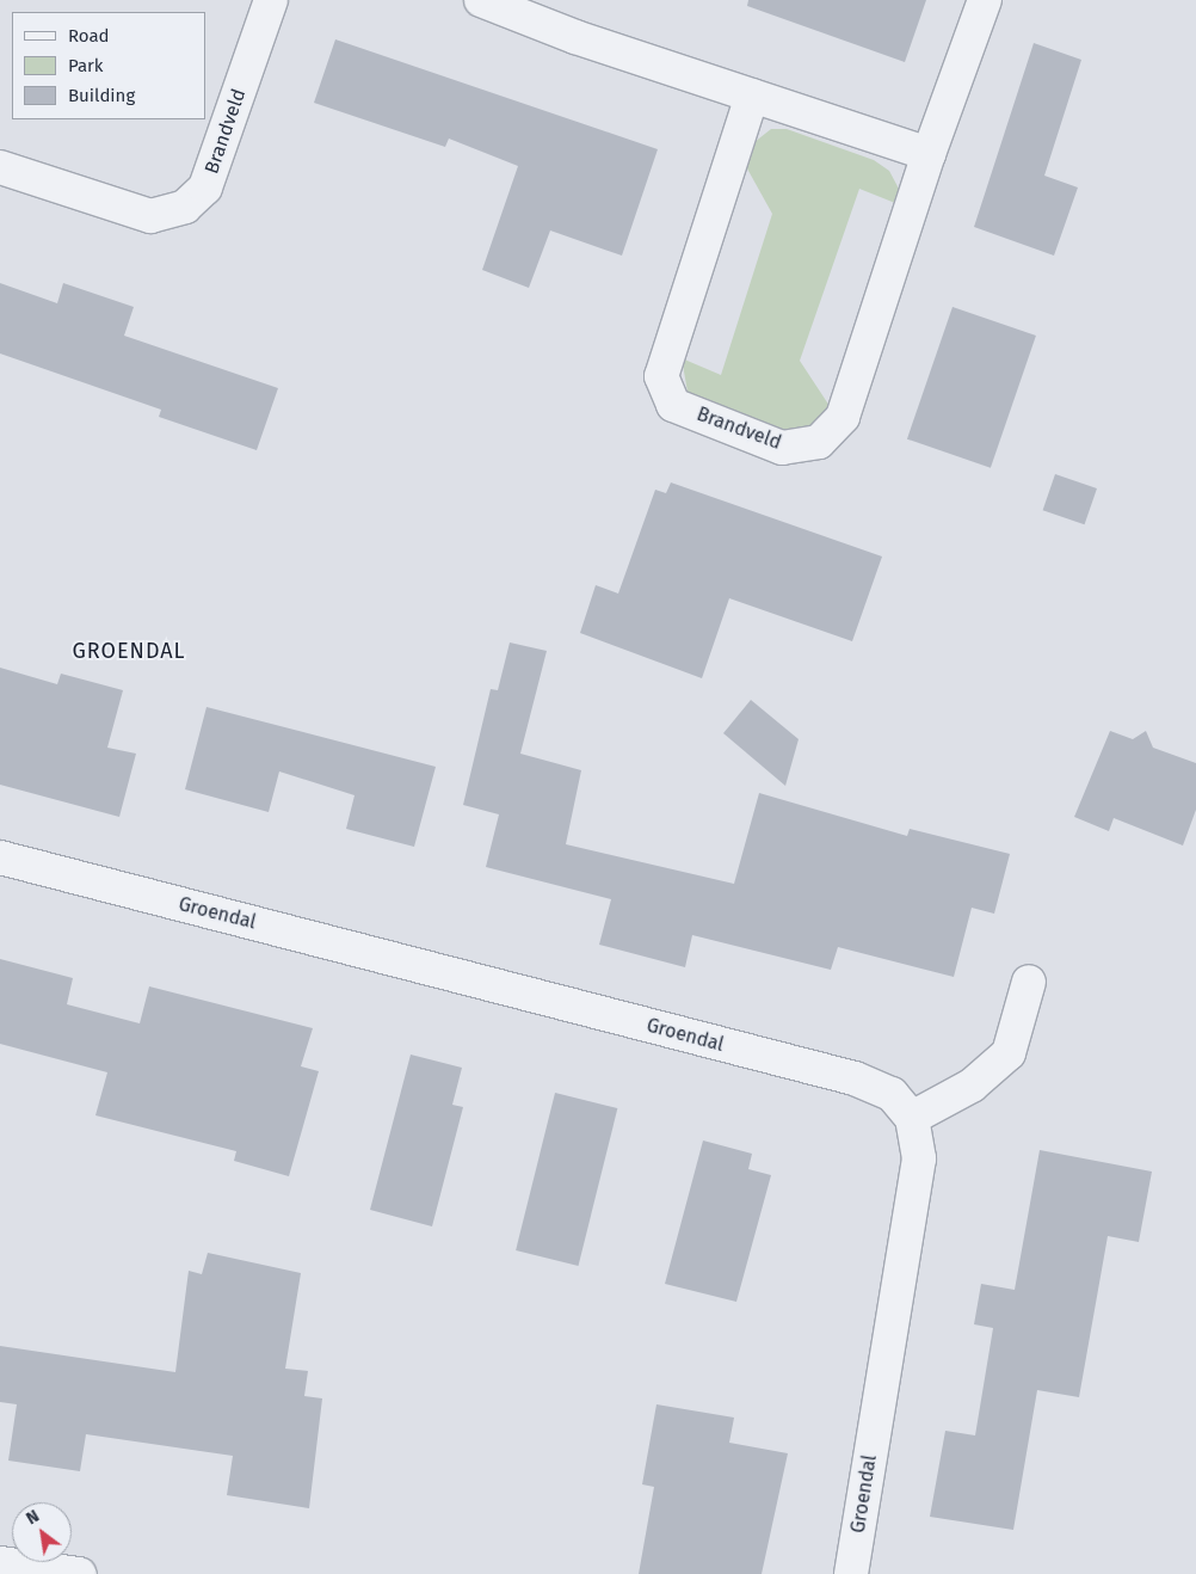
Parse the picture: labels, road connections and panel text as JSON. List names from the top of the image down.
{
  "streets": {
    "street": ["Brandveld", "Groendal"]
  },
  "districts": ["GROENDAL"],
  "legend": ["Road", "Park", "Building"],
  "north": "top left"
}
